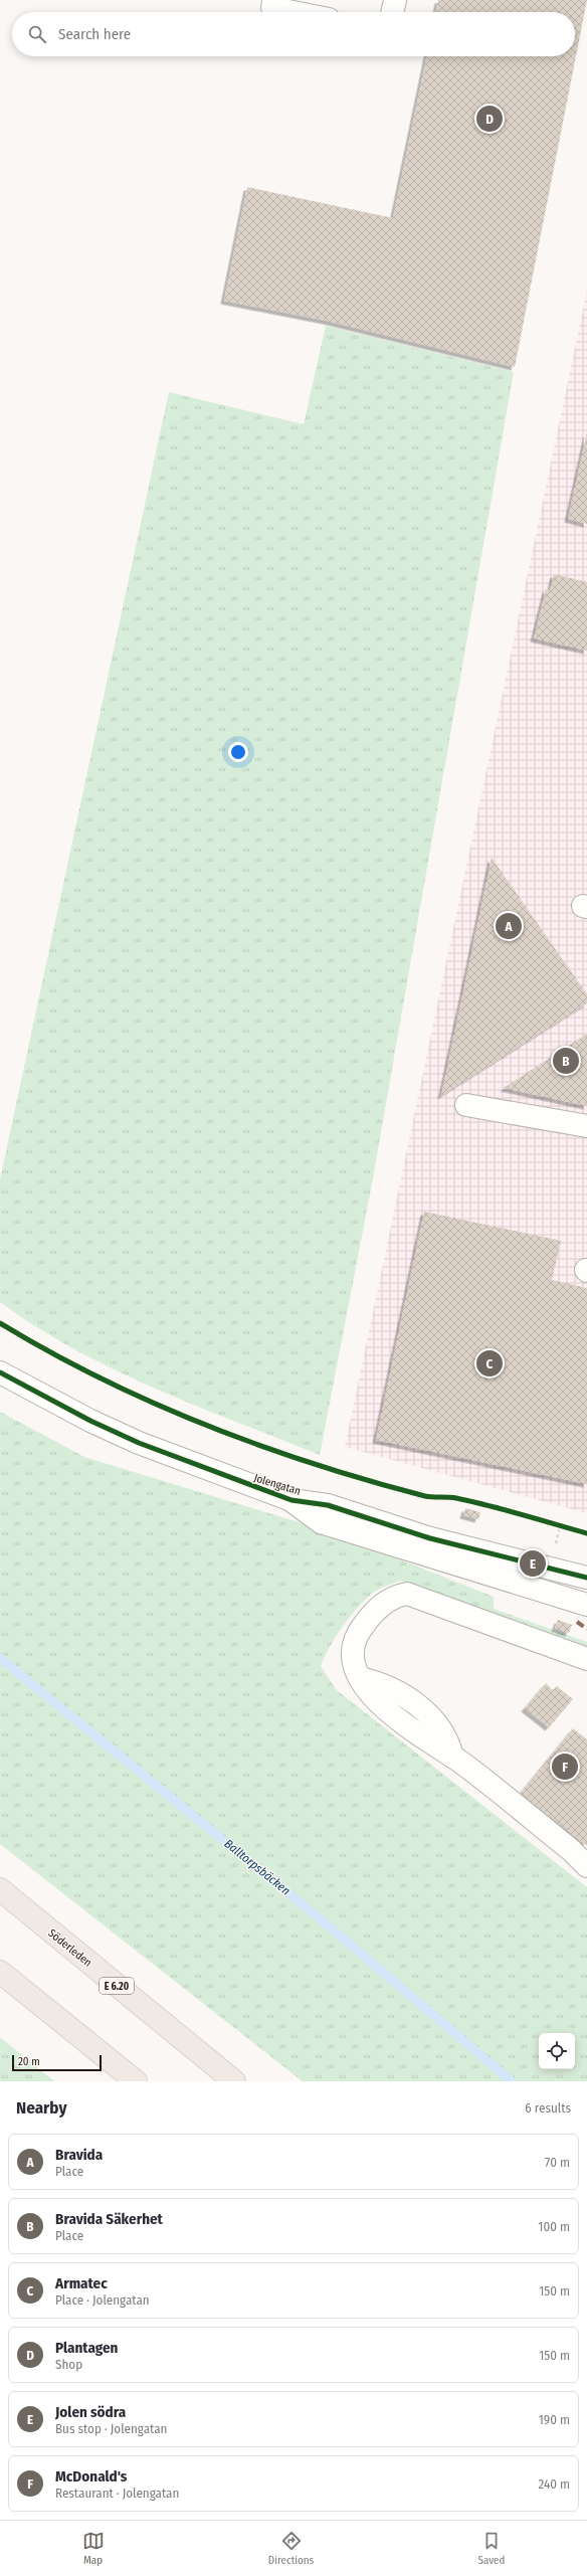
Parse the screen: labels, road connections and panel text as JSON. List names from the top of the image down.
{
  "streets": {
    "highway": ["Söderleden", "E 6.20"],
    "street": ["Jolengatan"]
  },
  "water": ["Balltorpsbäcken"],
  "scale_bar": "20 m",
  "page": {
    "search": "Search here",
    "pins": [
      "D",
      "A",
      "B",
      "C",
      "E",
      "F"
    ],
    "scale": "20 m",
    "heading": ["Nearby", "6 results"],
    "list": [
      {
        "mark": "A",
        "name": "Bravida",
        "note": "Place",
        "value": "70 m"
      },
      {
        "mark": "B",
        "name": "Bravida Säkerhet",
        "note": "Place",
        "value": "100 m"
      },
      {
        "mark": "C",
        "name": "Armatec",
        "note": "Place · Jolengatan",
        "value": "150 m"
      },
      {
        "mark": "D",
        "name": "Plantagen",
        "note": "Shop",
        "value": "150 m"
      },
      {
        "mark": "E",
        "name": "Jolen södra",
        "note": "Bus stop · Jolengatan",
        "value": "190 m"
      },
      {
        "mark": "F",
        "name": "McDonald's",
        "note": "Restaurant · Jolengatan",
        "value": "240 m"
      }
    ],
    "nav": ["Map", "Directions", "Saved"]
  }
}
